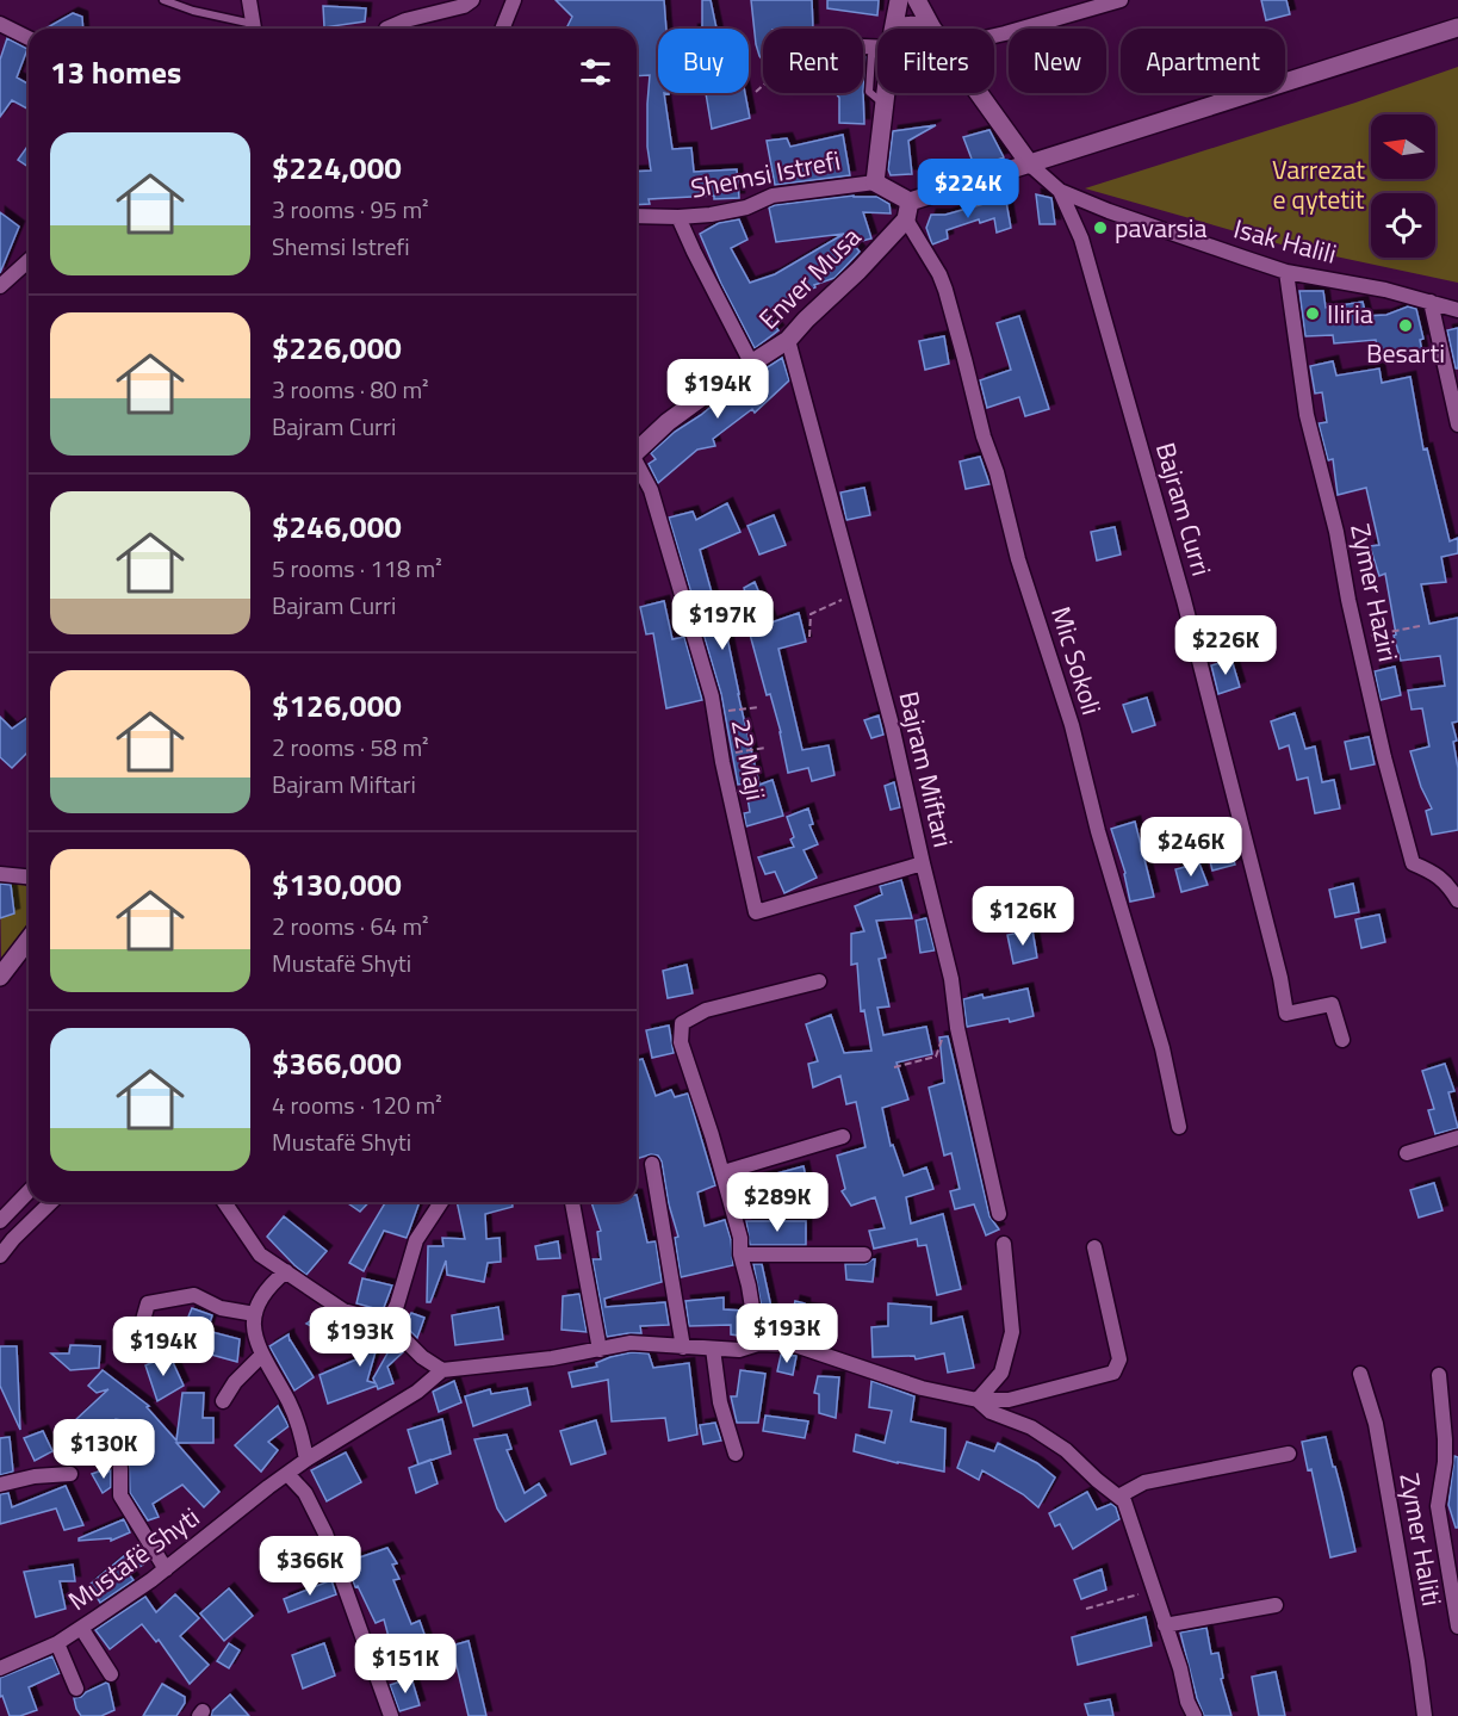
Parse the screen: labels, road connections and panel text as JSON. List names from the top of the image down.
{
  "streets": {
    "street": [
      "Shemsi Istrefi",
      "Isak Halili",
      "Enver Musa",
      "Bajram Curri",
      "Zymer Haziri",
      "Mic Sokoli",
      "22 Maji",
      "Bajram Miftari",
      "Zymer Haliti",
      "Mustafë Shyti"
    ]
  },
  "crossings": [
    ["Shemsi Istrefi", "Enver Musa"],
    ["Shemsi Istrefi", "Mic Sokoli"],
    ["Isak Halili", "Bajram Curri"],
    ["Isak Halili", "Zymer Haziri"],
    ["Enver Musa", "Mic Sokoli"],
    ["Enver Musa", "Bajram Miftari"],
    ["22 Maji", "Bajram Miftari"]
  ],
  "parks": ["Varrezat e qytetit"],
  "places": ["pavarsia", "Iliria", "Besarti"],
  "north": "left",
  "page": {
    "chip": [
      "Buy",
      "Rent",
      "Filters",
      "New",
      "Apartment"
    ],
    "heading": "13 homes",
    "list": [
      {
        "name": "$224,000",
        "note": "3 rooms · 95 m² · Shemsi Istrefi"
      },
      {
        "name": "$226,000",
        "note": "3 rooms · 80 m² · Bajram Curri"
      },
      {
        "name": "$246,000",
        "note": "5 rooms · 118 m² · Bajram Curri"
      },
      {
        "name": "$126,000",
        "note": "2 rooms · 58 m² · Bajram Miftari"
      },
      {
        "name": "$130,000",
        "note": "2 rooms · 64 m² · Mustafë Shyti"
      },
      {
        "name": "$366,000",
        "note": "4 rooms · 120 m² · Mustafë Shyti"
      }
    ],
    "price": [
      "$224K",
      "$194K",
      "$197K",
      "$226K",
      "$246K",
      "$126K",
      "$289K",
      "$193K",
      "$193K",
      "$194K",
      "$130K",
      "$366K",
      "$151K"
    ]
  }
}
